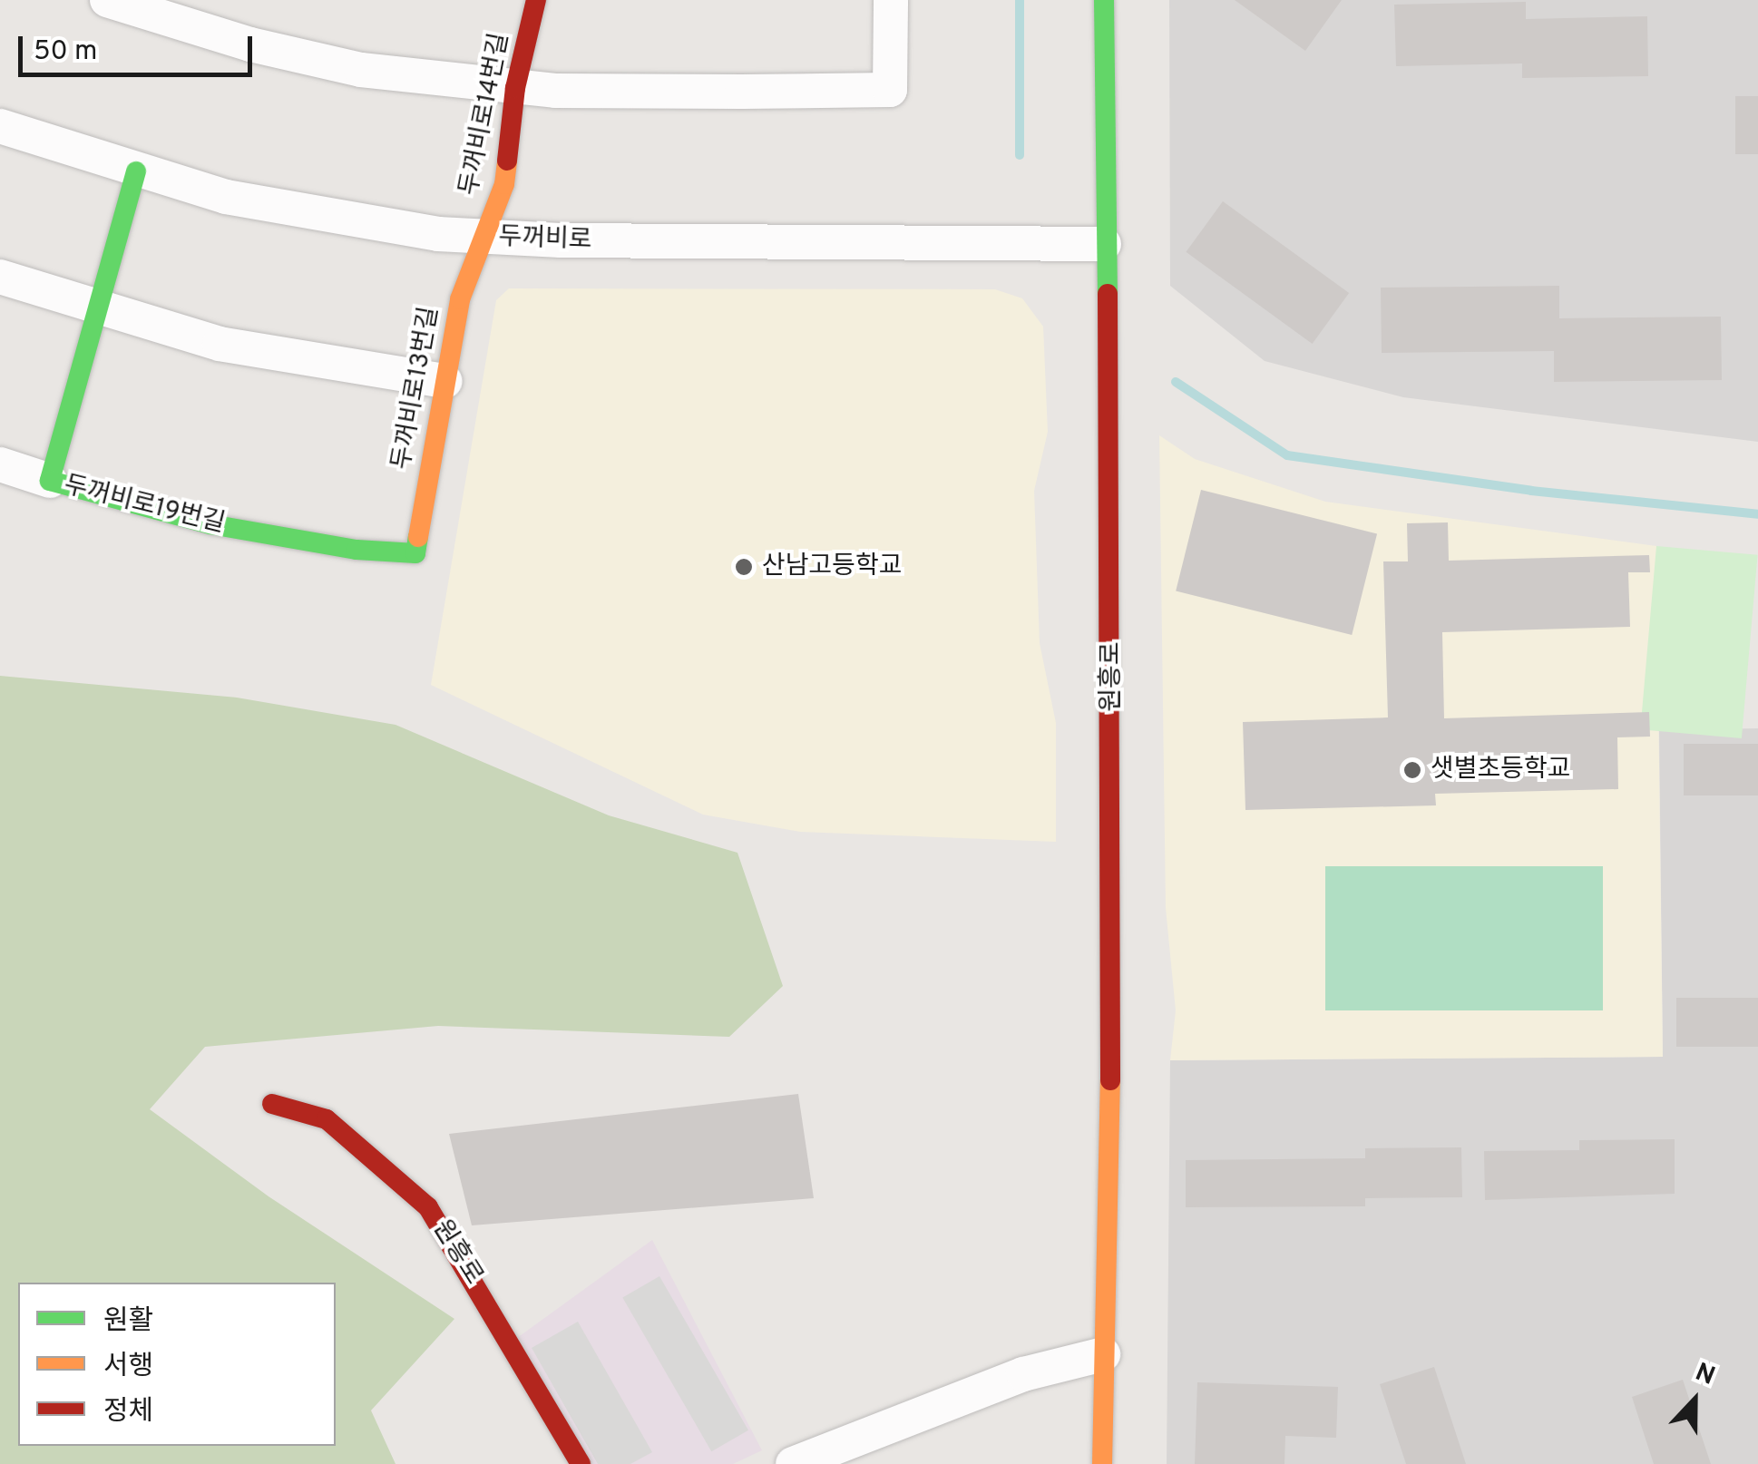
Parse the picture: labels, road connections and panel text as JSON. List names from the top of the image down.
{
  "streets": {
    "street": [
      "두꺼비로14번길",
      "두꺼비로",
      "두꺼비로13번길",
      "두꺼비로19번길",
      "원흥로"
    ]
  },
  "crossings": [
    ["두꺼비로14번길", "두꺼비로"],
    ["두꺼비로14번길", "두꺼비로13번길"],
    ["두꺼비로", "두꺼비로13번길"],
    ["두꺼비로", "두꺼비로19번길"],
    ["두꺼비로", "원흥로"],
    ["두꺼비로13번길", "두꺼비로19번길"]
  ],
  "places": ["산남고등학교", "샛별초등학교"],
  "legend": ["원활", "서행", "정체"],
  "scale_bar": "50 m",
  "north": "top"
}
